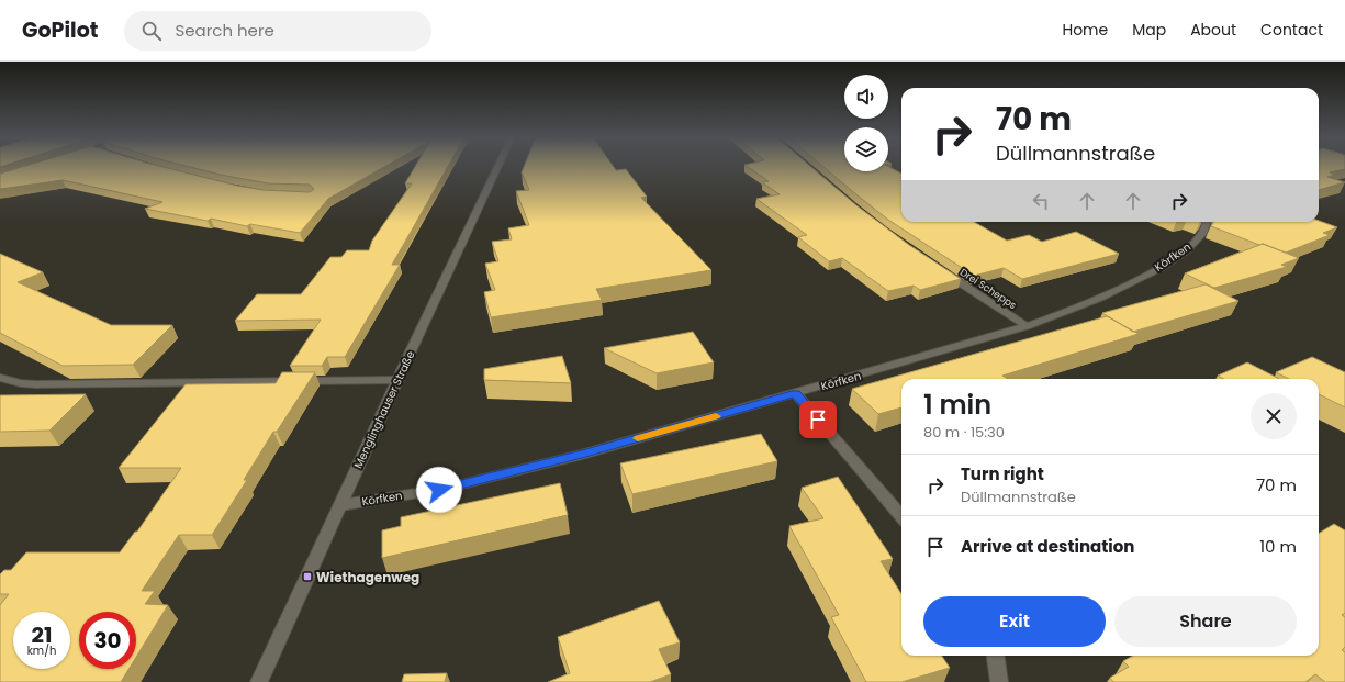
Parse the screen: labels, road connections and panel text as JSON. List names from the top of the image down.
{
  "streets": {
    "street": ["Körfken", "Drei Schepps", "Menglinghauser Straße"]
  },
  "crossings": [
    ["Körfken", "Drei Schepps"],
    ["Körfken", "Menglinghauser Straße"]
  ],
  "places": {
    "transit": ["Wiethagenweg"]
  },
  "page": {
    "header": "GoPilot",
    "search": "Search here",
    "nav": [
      "Home",
      "Map",
      "About",
      "Contact"
    ],
    "turn": ["70 m", "Düllmannstraße"],
    "heading": ["1 min", "80 m · 15:30"],
    "list": [
      {
        "name": "Turn right",
        "note": "Düllmannstraße",
        "value": "70 m"
      },
      {
        "name": "Arrive at destination",
        "value": "10 m"
      }
    ],
    "buttons": ["Exit", "Share"],
    "speed": "21 km/h",
    "limit": "30"
  }
}
